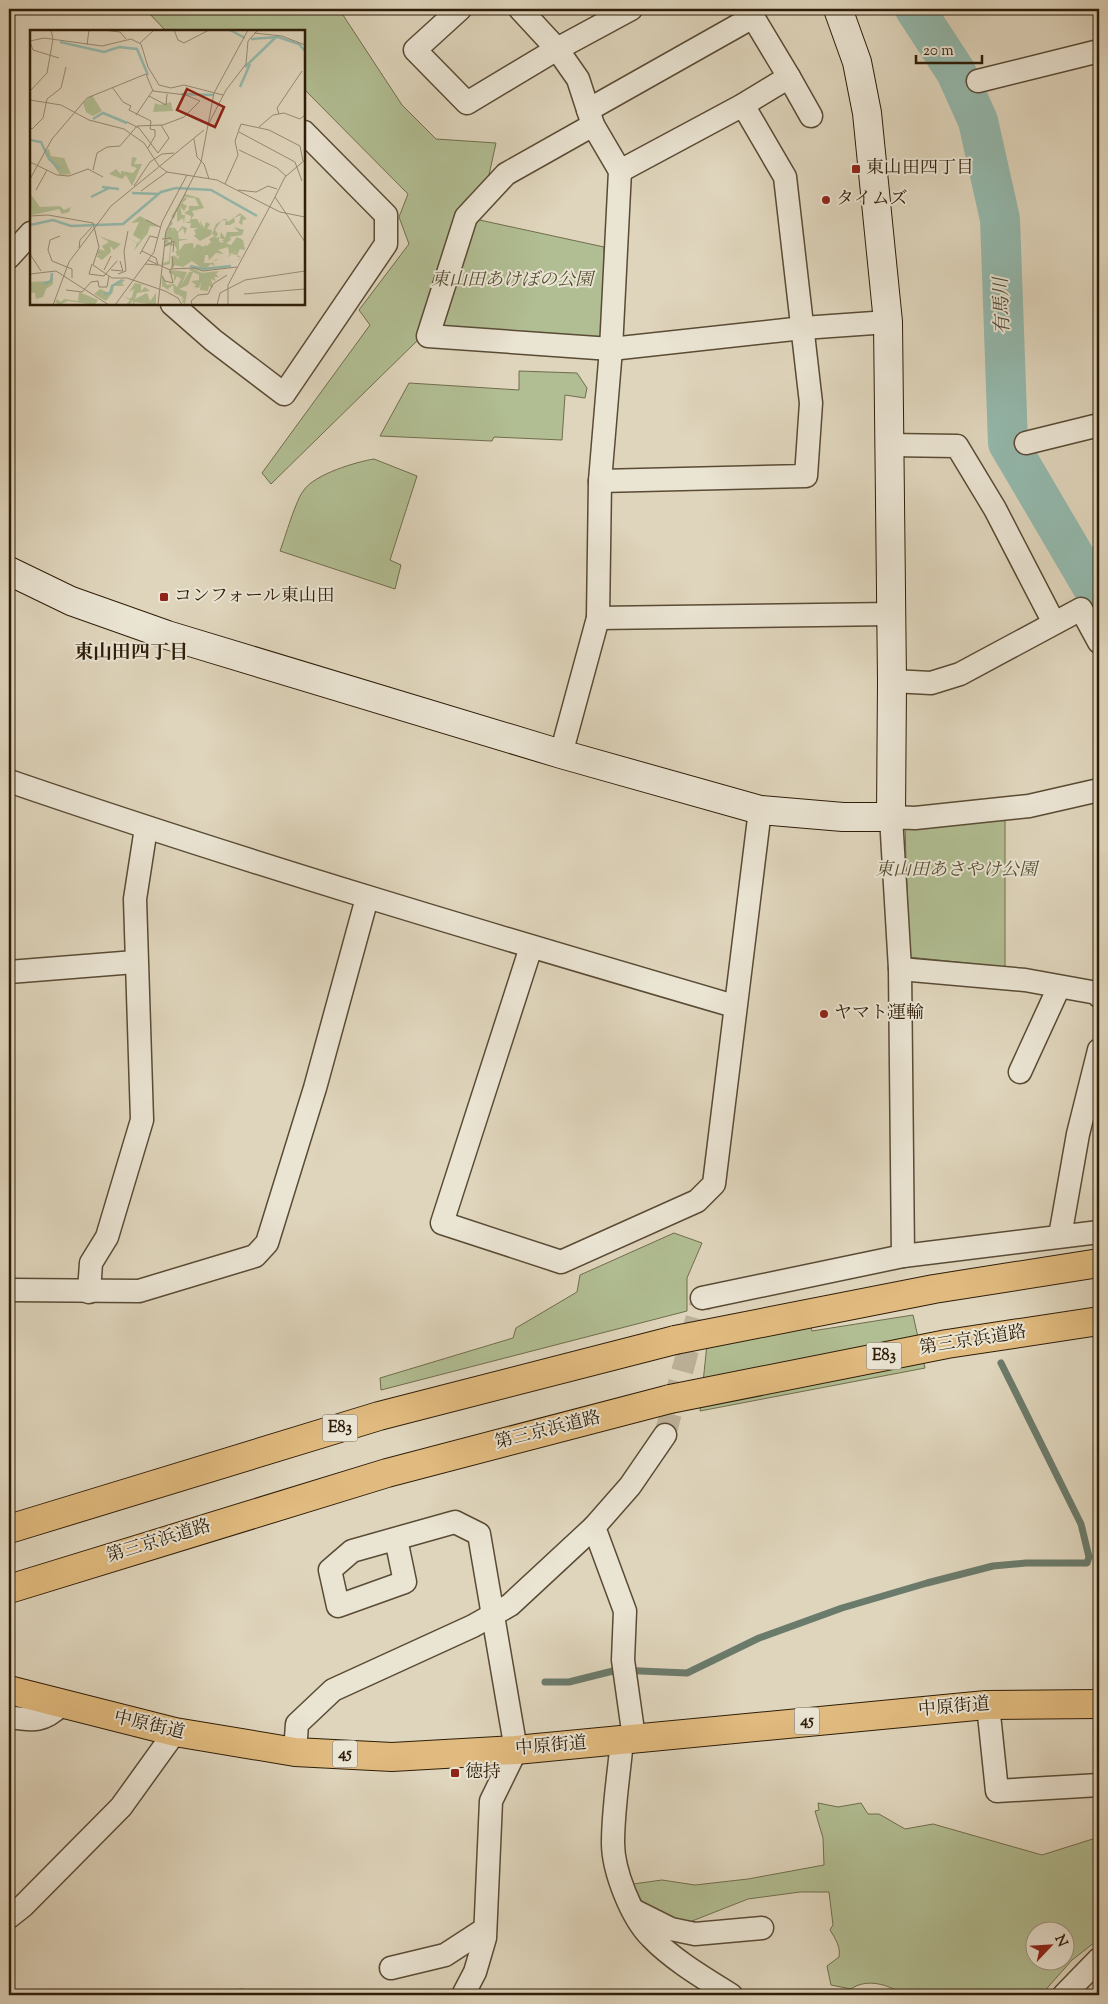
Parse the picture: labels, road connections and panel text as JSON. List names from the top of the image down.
{
  "streets": {
    "main road": [
      "第三京浜道路",
      "E83",
      "中原街道",
      "45"
    ]
  },
  "districts": ["東山田四丁目"],
  "water": ["有馬川"],
  "parks": ["東山田あけぼの公園", "東山田あさやけ公園"],
  "places": {
    "transit": ["東山田四丁目", "コンフォール東山田", "徳持"],
    "other": ["タイムズ", "ヤマト運輸"]
  },
  "scale_bar": "20 m",
  "north": "top right"
}
